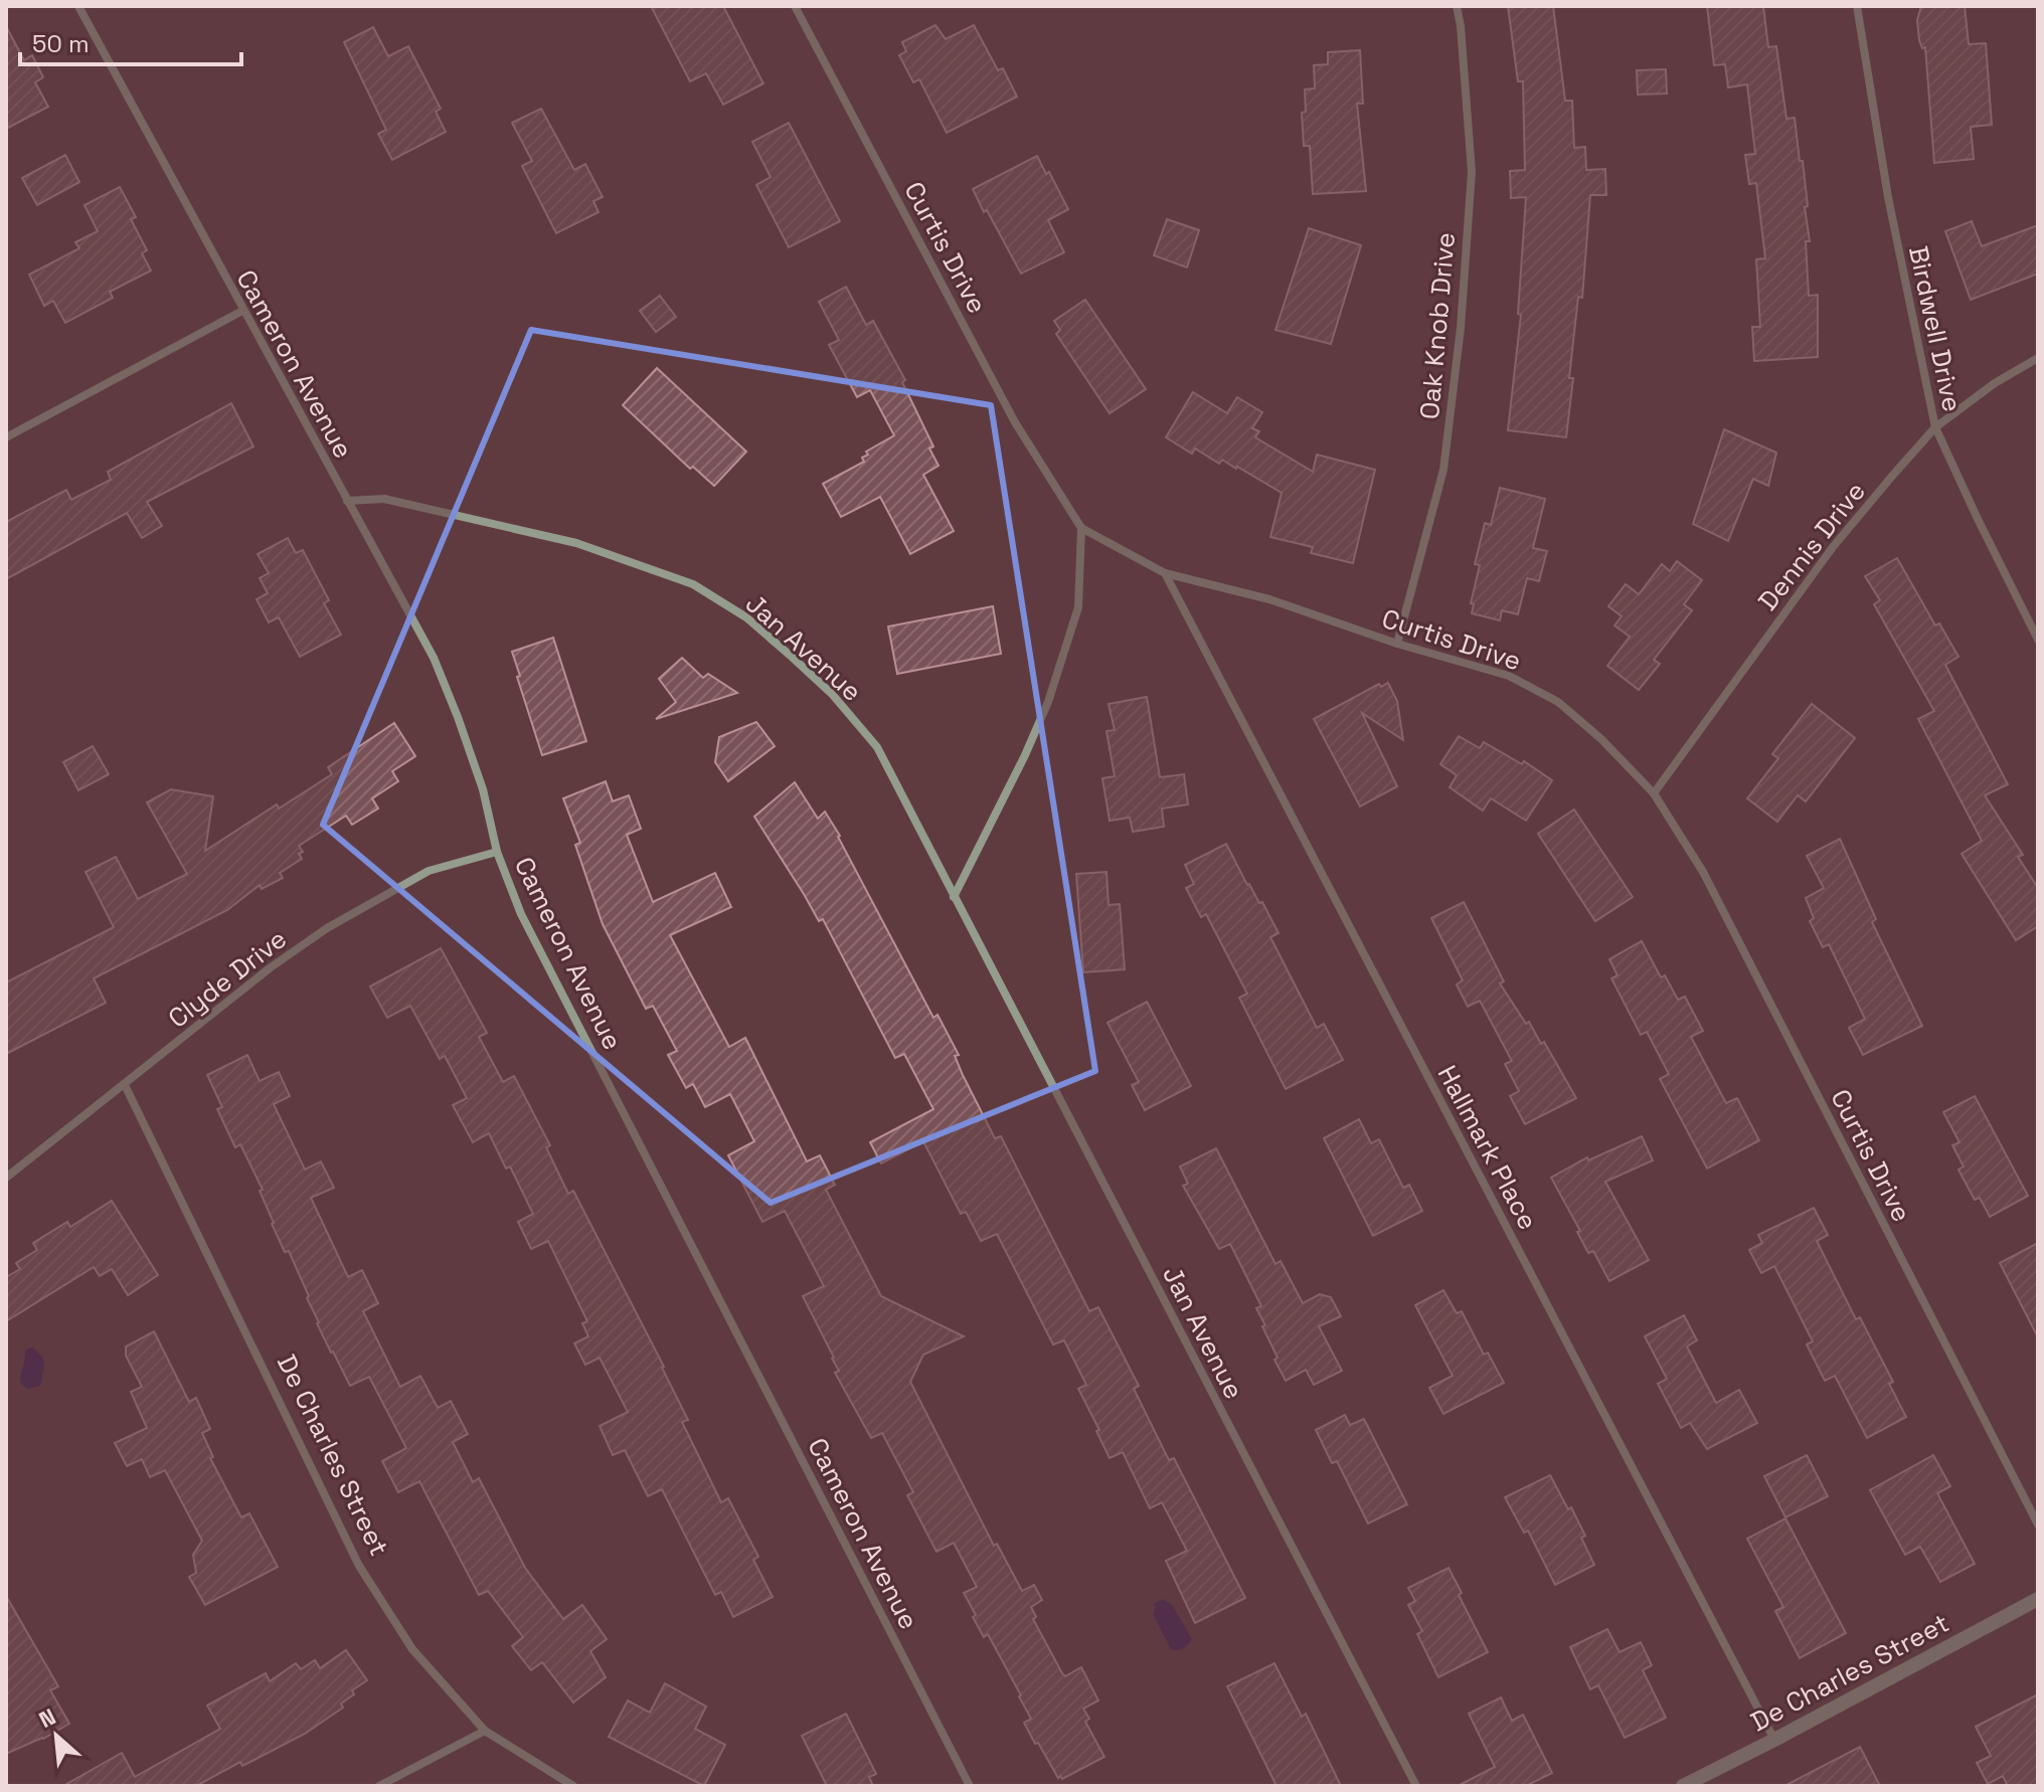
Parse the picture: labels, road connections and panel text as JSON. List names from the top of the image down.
{
  "streets": {
    "street": [
      "Curtis Drive",
      "Oak Knob Drive",
      "Birdwell Drive",
      "Cameron Avenue",
      "Dennis Drive",
      "Jan Avenue",
      "Clyde Drive",
      "Hallmark Place",
      "De Charles Street"
    ]
  },
  "crossings": [
    ["Curtis Drive", "Oak Knob Drive"],
    ["Curtis Drive", "Dennis Drive"],
    ["Curtis Drive", "Hallmark Place"],
    ["Birdwell Drive", "Dennis Drive"],
    ["Cameron Avenue", "Jan Avenue"],
    ["Cameron Avenue", "Clyde Drive"],
    ["Clyde Drive", "De Charles Street"],
    ["Hallmark Place", "De Charles Street"]
  ],
  "scale_bar": "50 m",
  "north": "top left"
}
